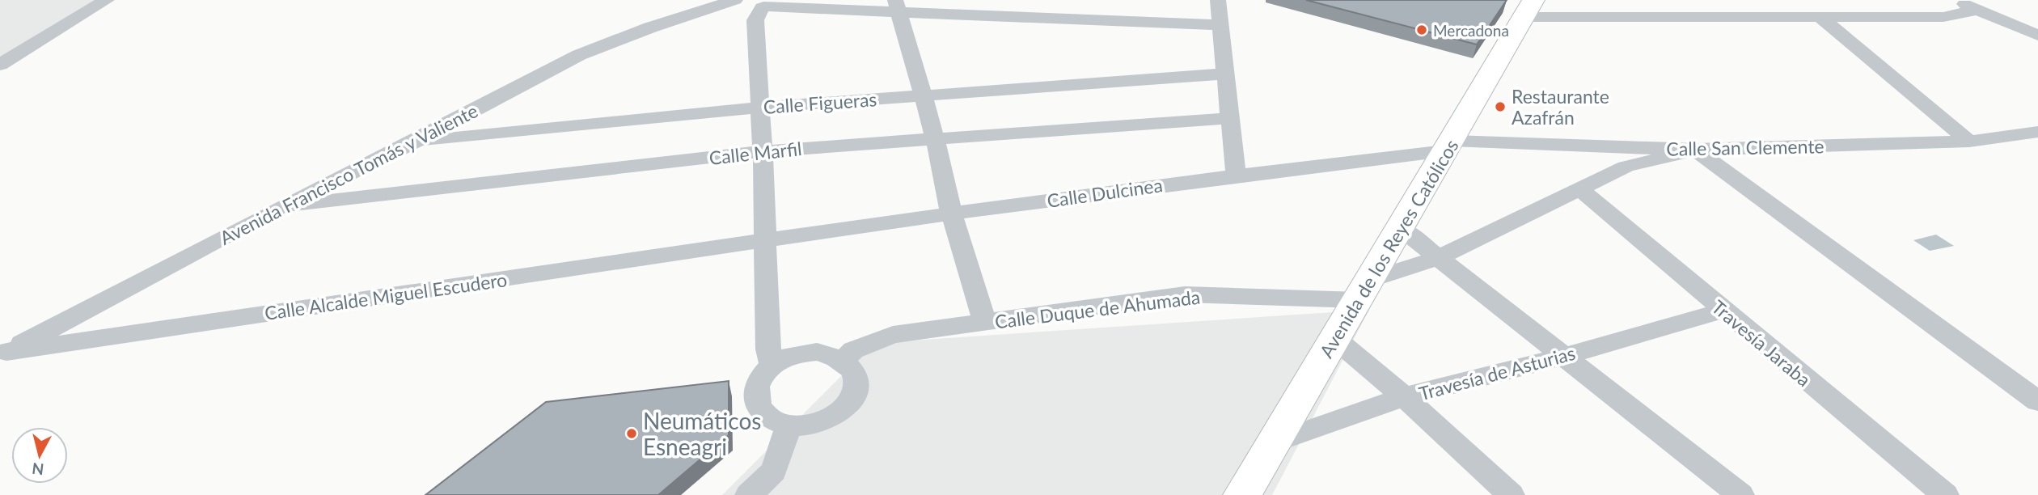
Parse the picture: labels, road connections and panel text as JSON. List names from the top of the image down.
{
  "streets": {
    "street": [
      "Calle Figueras",
      "Calle San Clemente",
      "Calle Marfil",
      "Avenida Francisco Tomás y Valiente",
      "Calle Dulcinea",
      "Avenida de los Reyes Católicos",
      "Calle Alcalde Miguel Escudero",
      "Calle Duque de Ahumada",
      "Travesía Jaraba",
      "Travesía de Asturias"
    ]
  },
  "crossings": [
    ["Calle Figueras", "Avenida Francisco Tomás y Valiente"],
    ["Calle San Clemente", "Calle Dulcinea"],
    ["Calle San Clemente", "Avenida de los Reyes Católicos"],
    ["Calle Marfil", "Avenida Francisco Tomás y Valiente"],
    ["Avenida Francisco Tomás y Valiente", "Calle Alcalde Miguel Escudero"],
    ["Calle Dulcinea", "Avenida de los Reyes Católicos"],
    ["Calle Dulcinea", "Calle Alcalde Miguel Escudero"],
    ["Avenida de los Reyes Católicos", "Calle Duque de Ahumada"],
    ["Avenida de los Reyes Católicos", "Travesía de Asturias"],
    ["Travesía Jaraba", "Travesía de Asturias"]
  ],
  "places": ["Mercadona", "Restaurante Azafrán", "Neumáticos Esneagri"],
  "north": "bottom"
}
